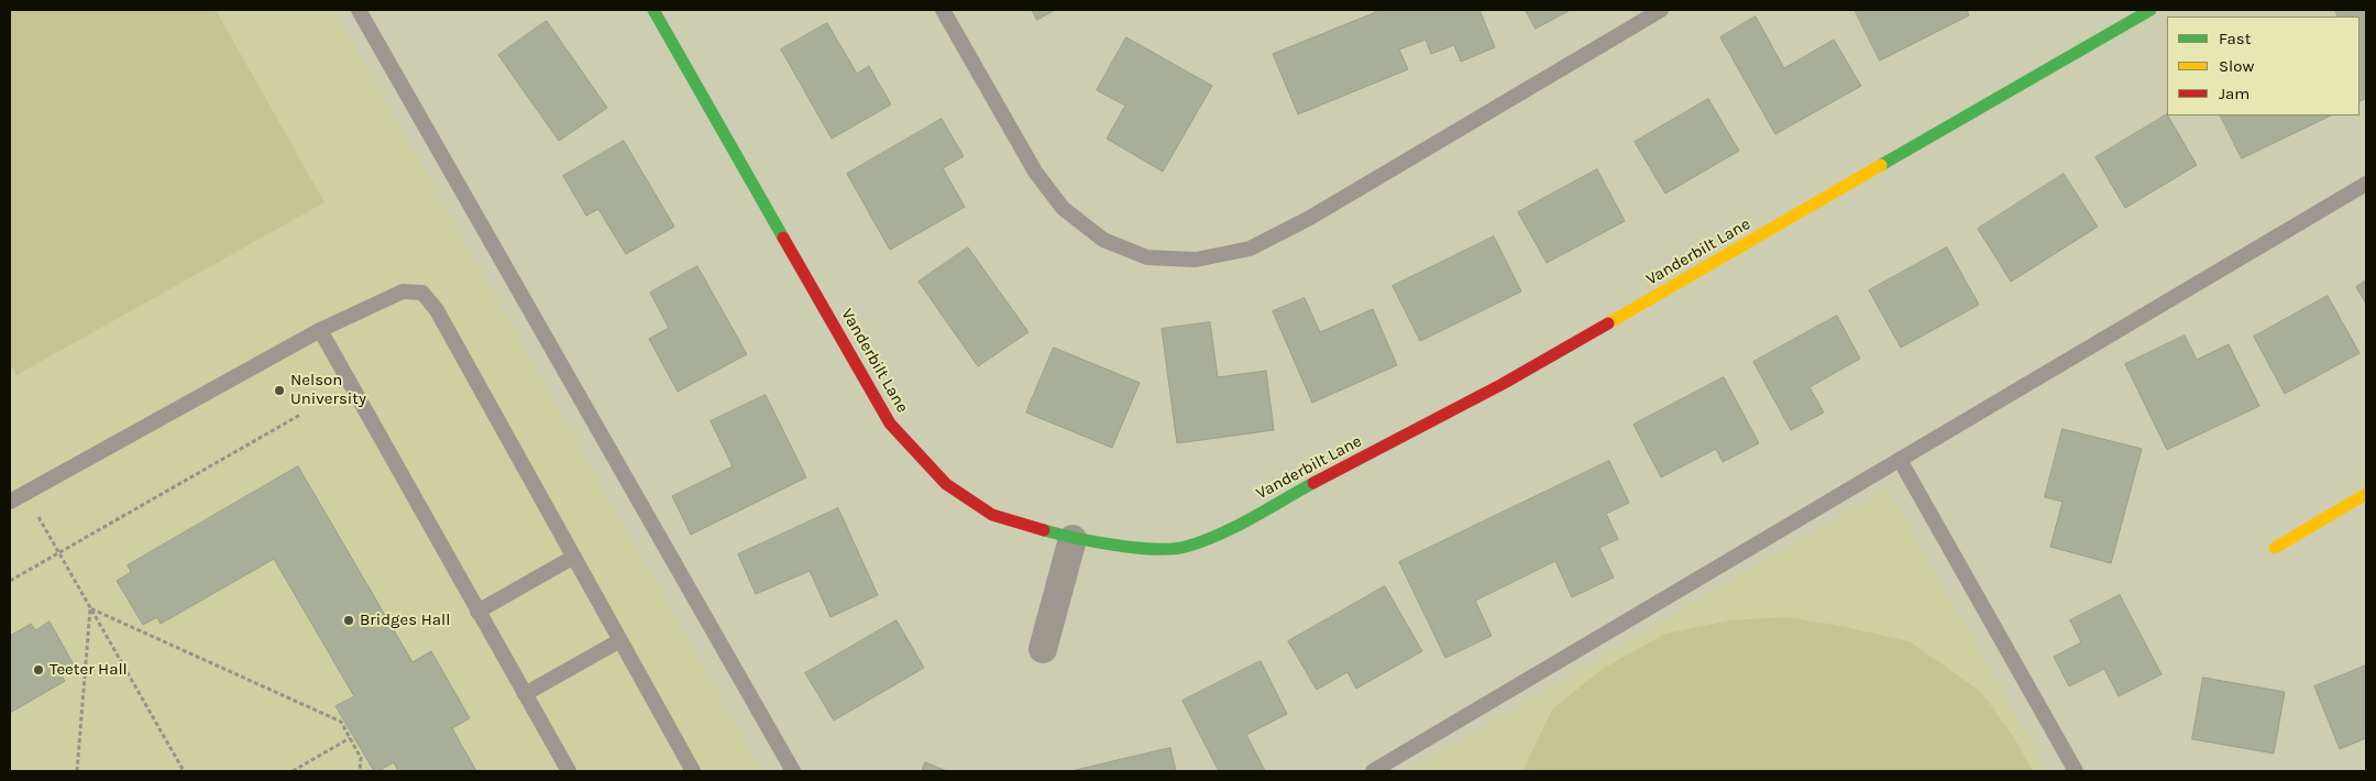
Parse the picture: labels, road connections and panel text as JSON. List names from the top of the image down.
{
  "streets": {
    "street": ["Vanderbilt Lane"]
  },
  "places": ["Nelson University", "Bridges Hall", "Teeter Hall"],
  "legend": ["Fast", "Slow", "Jam"]
}
